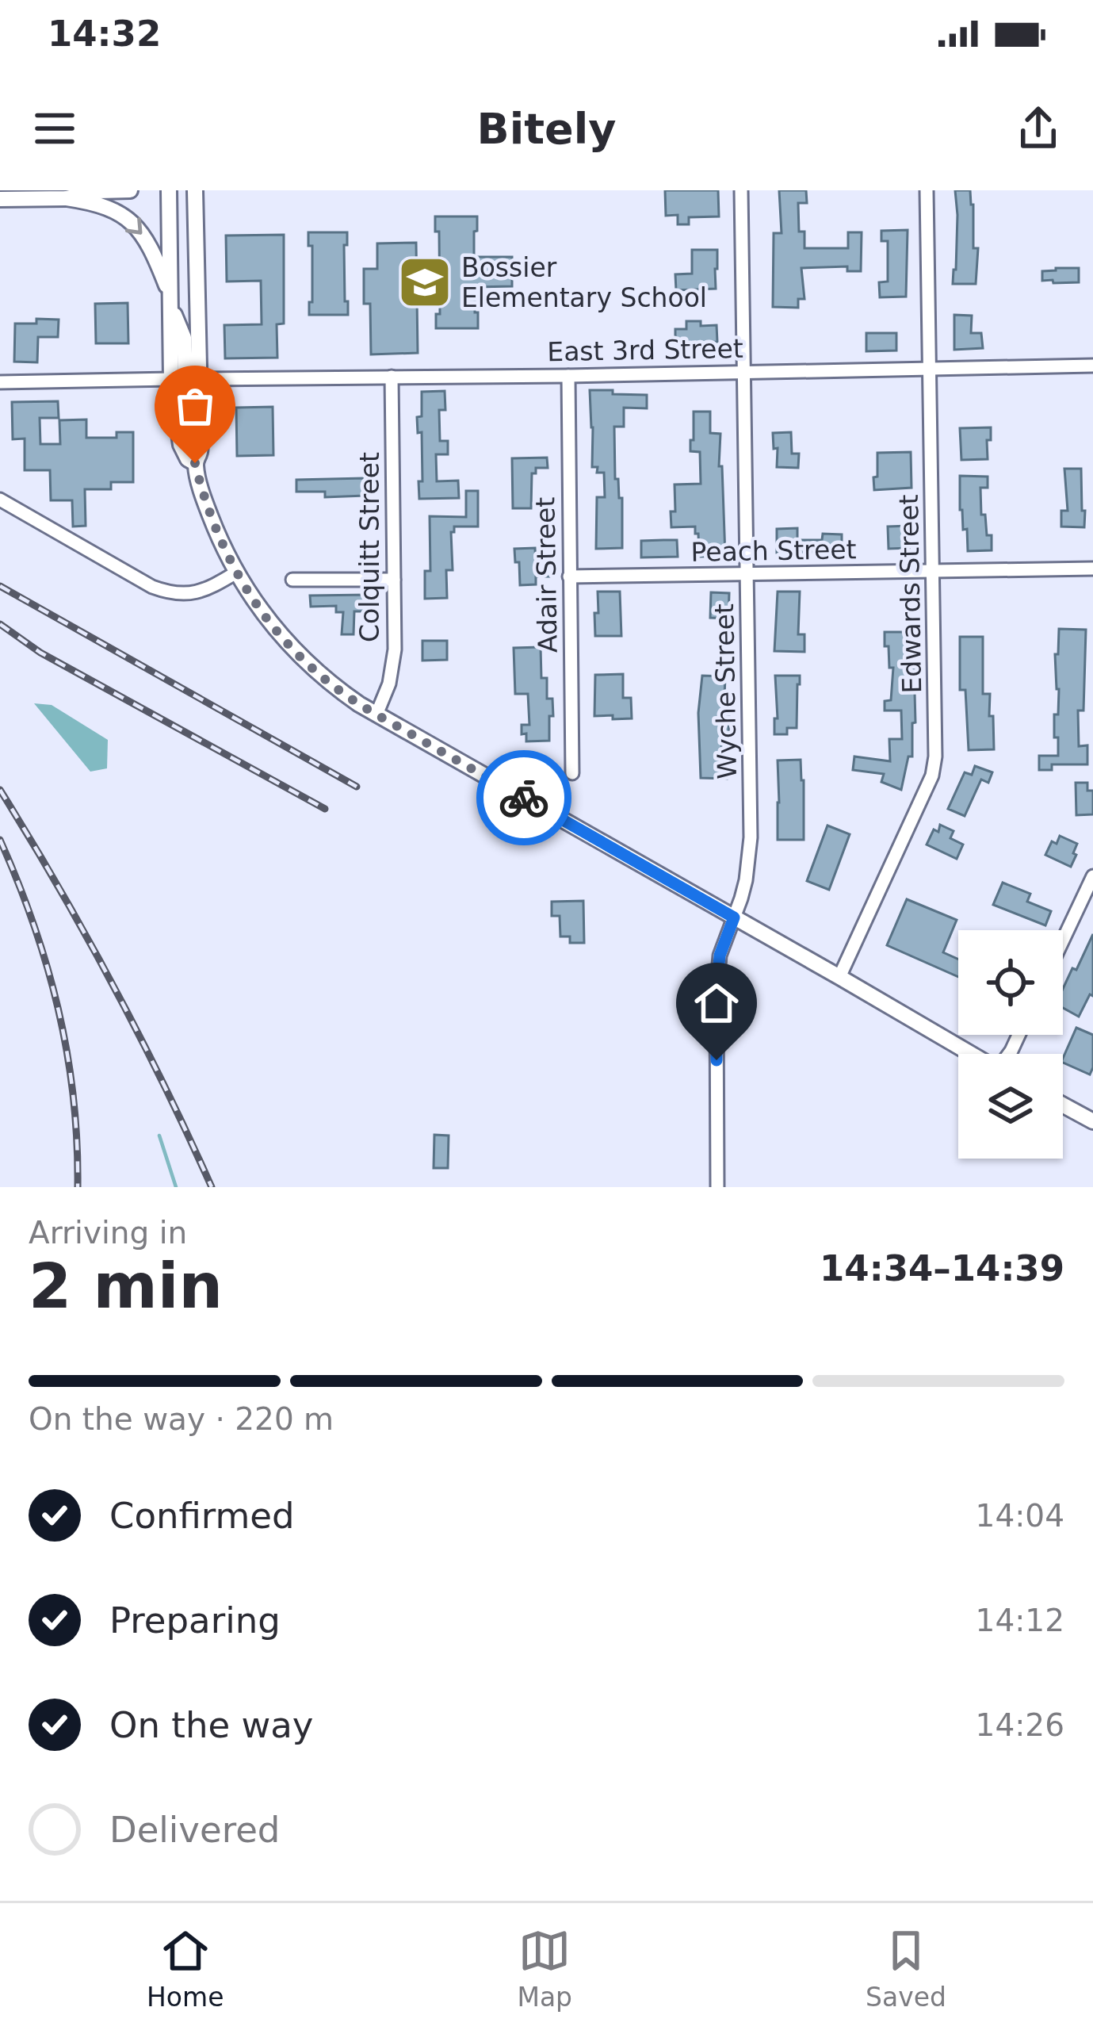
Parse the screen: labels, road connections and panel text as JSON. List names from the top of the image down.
{
  "streets": {
    "street": [
      "East 3rd Street",
      "Colquitt Street",
      "Peach Street",
      "Adair Street",
      "Edwards Street",
      "Wyche Street"
    ]
  },
  "crossings": [
    ["East 3rd Street", "Colquitt Street"],
    ["East 3rd Street", "Adair Street"],
    ["East 3rd Street", "Edwards Street"],
    ["East 3rd Street", "Wyche Street"],
    ["Peach Street", "Adair Street"],
    ["Peach Street", "Edwards Street"],
    ["Peach Street", "Wyche Street"]
  ],
  "places": {
    "school or university": ["Bossier Elementary School"]
  },
  "page": {
    "status": "14:32",
    "header": "Bitely",
    "heading": ["2 min", "Arriving in", "14:34–14:39"],
    "bar": "On the way · 220 m",
    "list": [
      ["Confirmed", "14:04"],
      ["Preparing", "14:12"],
      ["On the way", "14:26"],
      "Delivered"
    ],
    "tabs": ["Home", "Map", "Saved"]
  }
}
